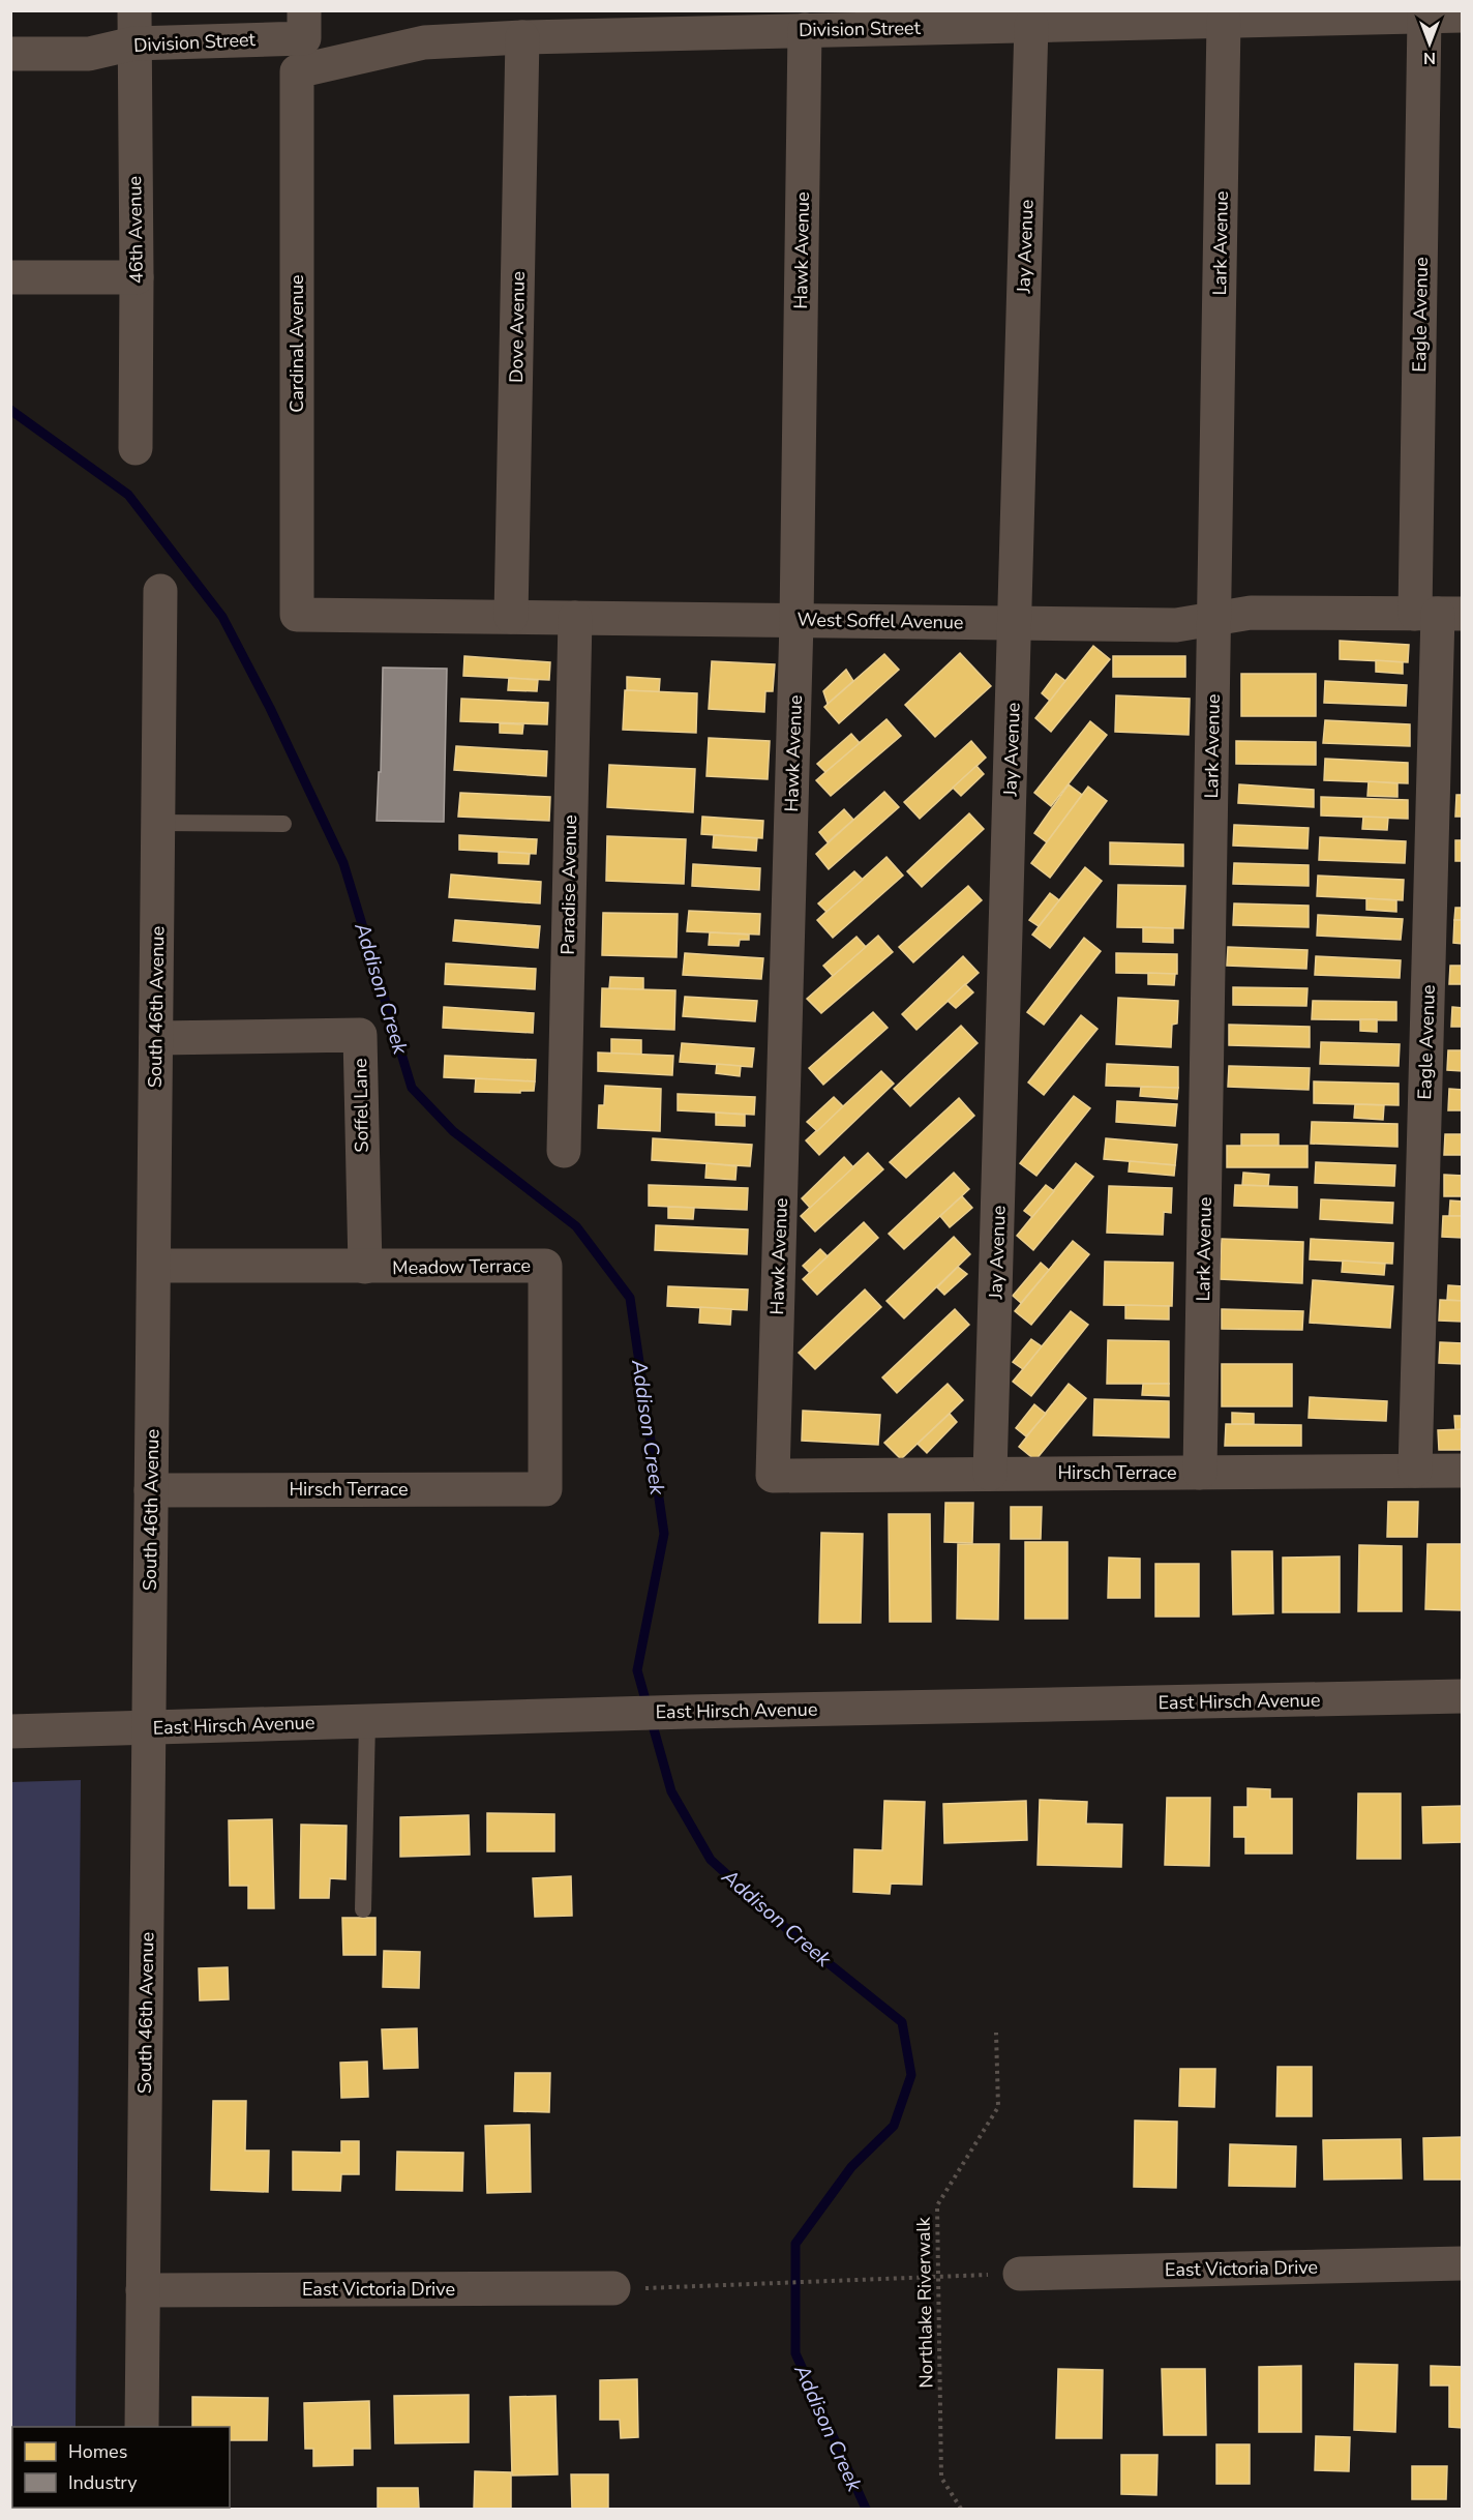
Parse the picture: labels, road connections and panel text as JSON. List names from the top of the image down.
{
  "streets": {
    "street": [
      "Division Street",
      "46th Avenue",
      "Lark Avenue",
      "Jay Avenue",
      "Hawk Avenue",
      "Eagle Avenue",
      "Dove Avenue",
      "Cardinal Avenue",
      "West Soffel Avenue",
      "Paradise Avenue",
      "South 46th Avenue",
      "Soffel Lane",
      "Meadow Terrace",
      "Hirsch Terrace",
      "East Hirsch Avenue",
      "East Victoria Drive"
    ],
    "path": ["Northlake Riverwalk"]
  },
  "crossings": [
    ["Division Street", "46th Avenue"],
    ["Division Street", "Lark Avenue"],
    ["Division Street", "Jay Avenue"],
    ["Division Street", "Hawk Avenue"],
    ["Division Street", "Eagle Avenue"],
    ["Division Street", "Dove Avenue"],
    ["Division Street", "Cardinal Avenue"],
    ["Lark Avenue", "West Soffel Avenue"],
    ["Lark Avenue", "Hirsch Terrace"],
    ["Jay Avenue", "West Soffel Avenue"],
    ["Jay Avenue", "Hirsch Terrace"],
    ["Hawk Avenue", "West Soffel Avenue"],
    ["Hawk Avenue", "Hirsch Terrace"],
    ["Eagle Avenue", "West Soffel Avenue"],
    ["Eagle Avenue", "Hirsch Terrace"],
    ["Dove Avenue", "West Soffel Avenue"],
    ["Cardinal Avenue", "West Soffel Avenue"],
    ["West Soffel Avenue", "Paradise Avenue"],
    ["South 46th Avenue", "Soffel Lane"],
    ["South 46th Avenue", "Meadow Terrace"],
    ["South 46th Avenue", "Hirsch Terrace"],
    ["South 46th Avenue", "East Hirsch Avenue"],
    ["South 46th Avenue", "East Victoria Drive"],
    ["Soffel Lane", "Meadow Terrace"],
    ["Meadow Terrace", "Hirsch Terrace"]
  ],
  "water": ["Addison Creek"],
  "legend": ["Homes", "Industry"],
  "north": "bottom"
}
